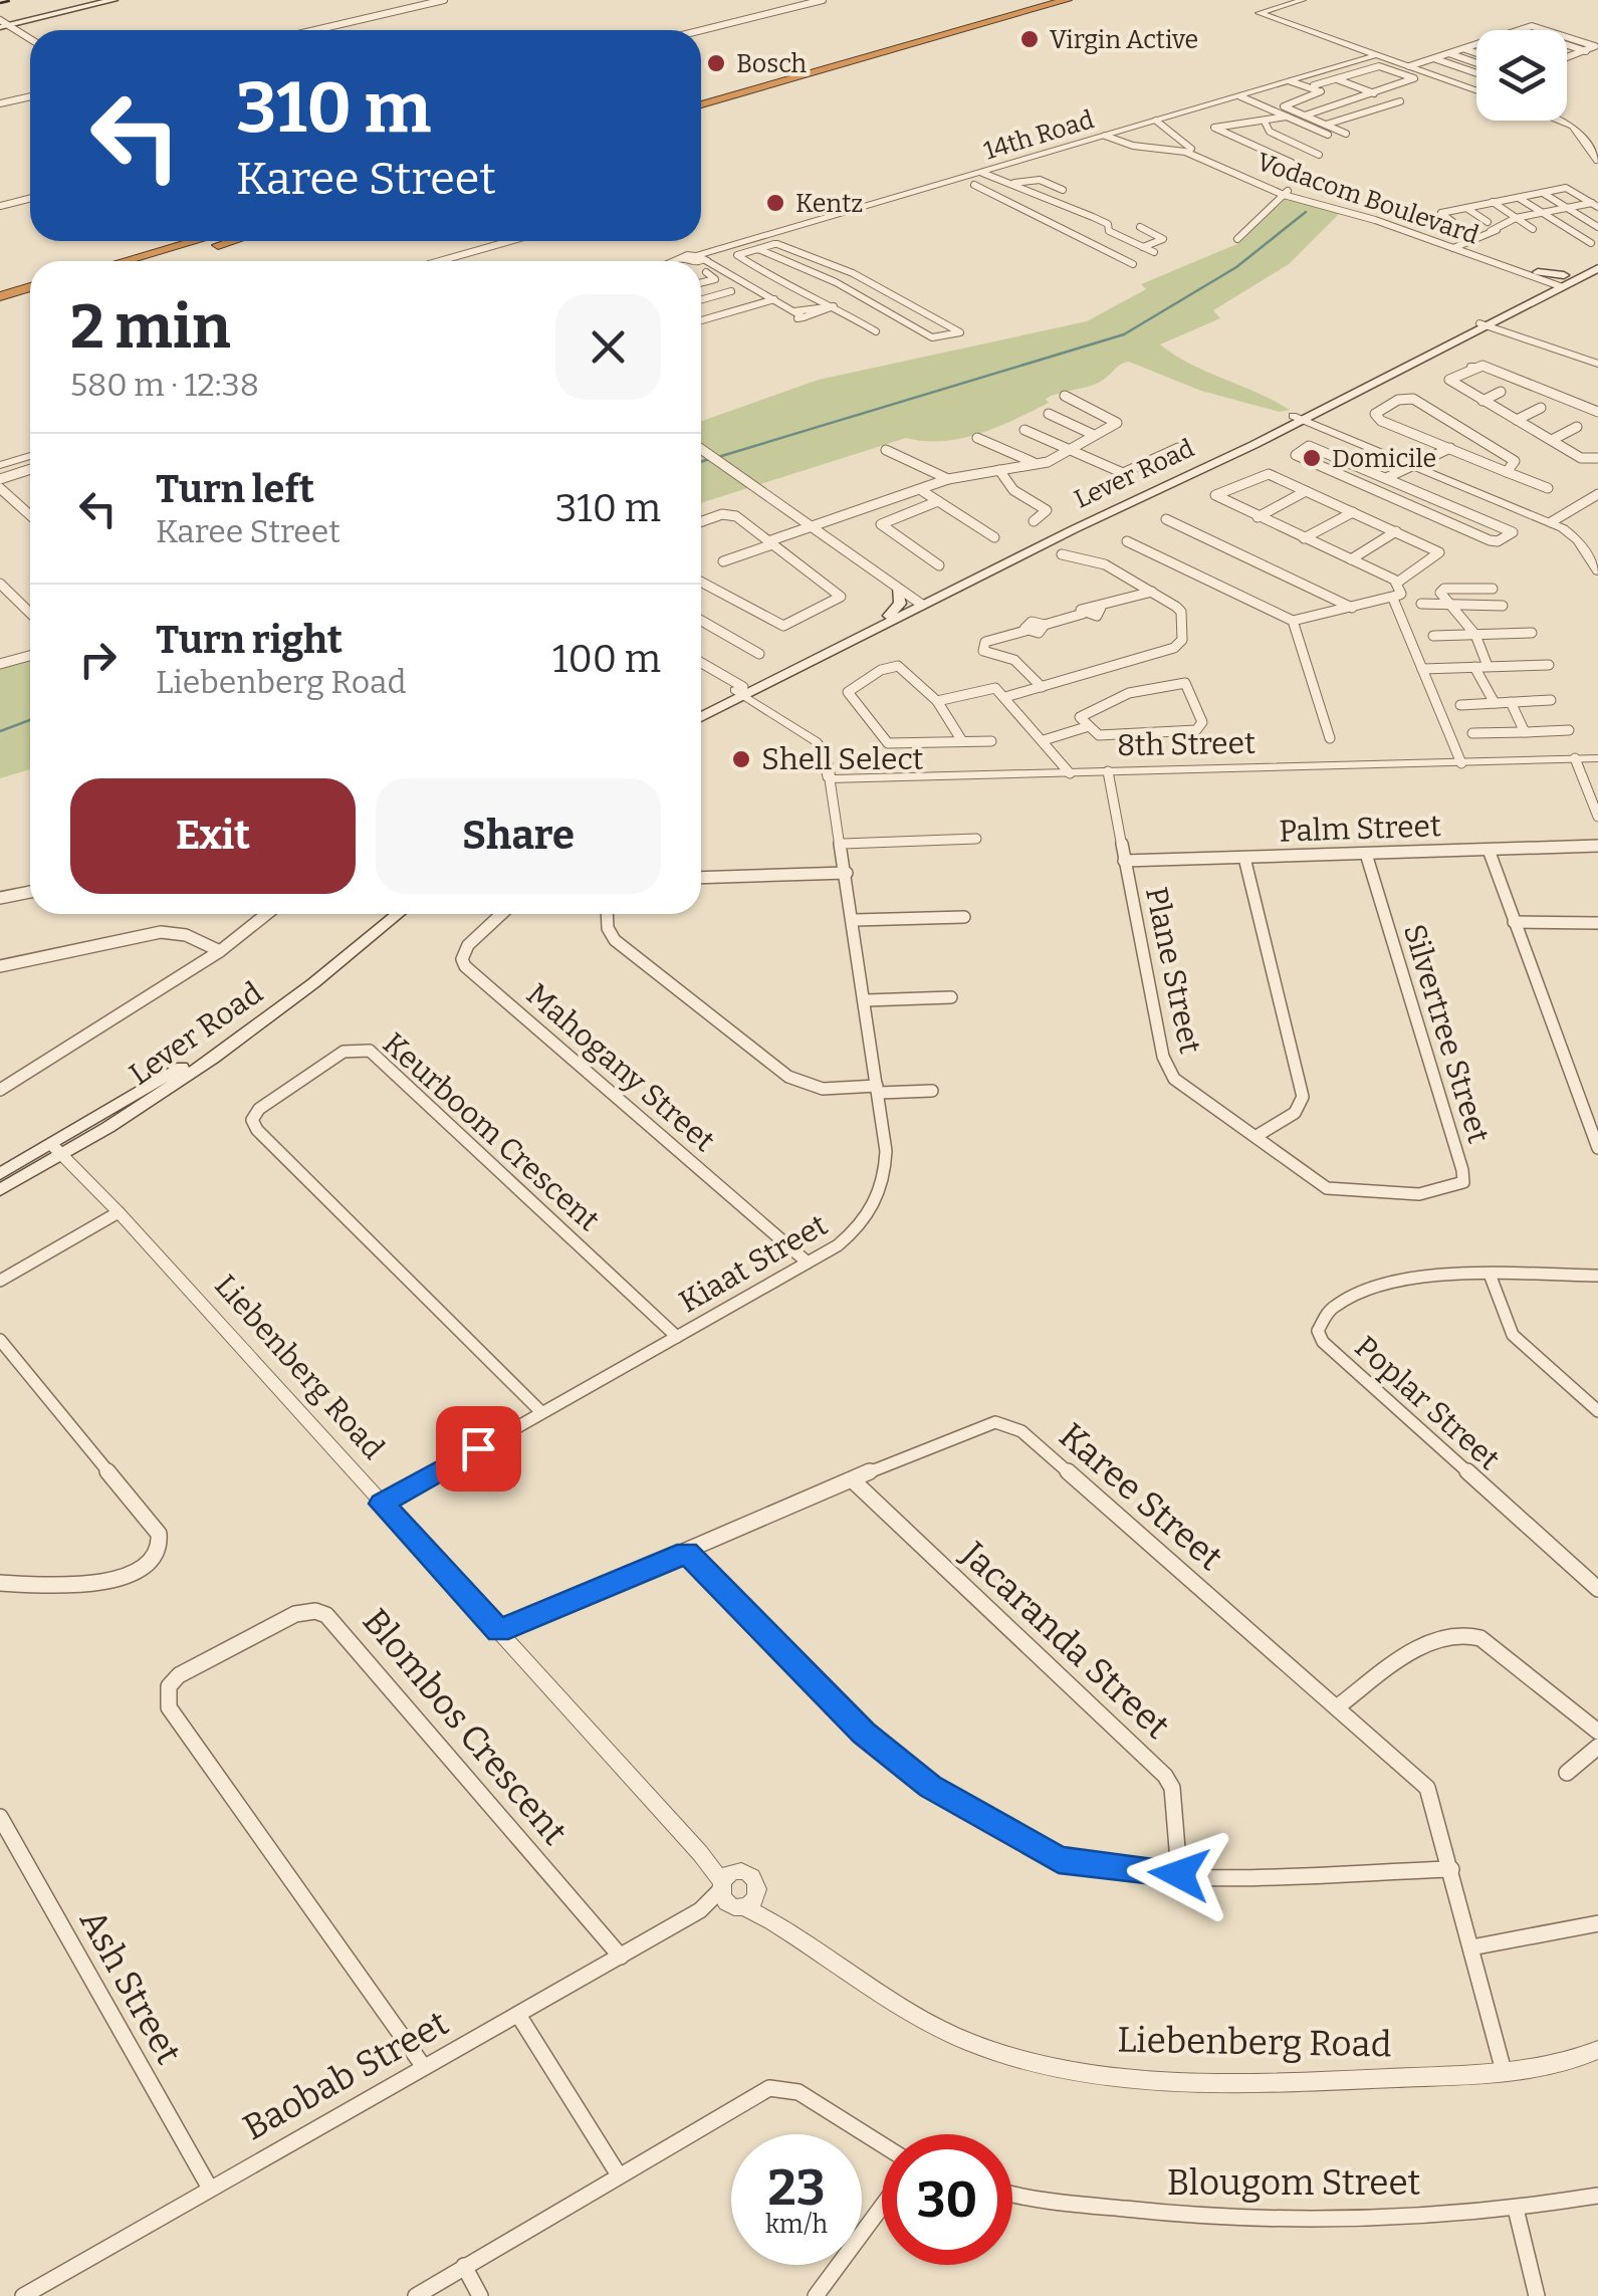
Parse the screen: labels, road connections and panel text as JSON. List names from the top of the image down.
{
  "streets": {
    "main road": ["Lever Road"],
    "street": [
      "14th Road",
      "Vodacom Boulevard",
      "8th Street",
      "Palm Street",
      "Plane Street",
      "Silvertree Street",
      "Mahogany Street",
      "Keurboom Crescent",
      "Kiaat Street",
      "Liebenberg Road",
      "Poplar Street",
      "Karee Street",
      "Jacaranda Street",
      "Blombos Crescent",
      "Ash Street",
      "Baobab Street",
      "Blougom Street"
    ]
  },
  "crossings": [
    ["14th Road", "Vodacom Boulevard"],
    ["Vodacom Boulevard", "Lever Road"],
    ["Lever Road", "Kiaat Street"],
    ["Lever Road", "Liebenberg Road"],
    ["8th Street", "Plane Street"],
    ["8th Street", "Kiaat Street"],
    ["Palm Street", "Plane Street"],
    ["Palm Street", "Silvertree Street"],
    ["Plane Street", "Silvertree Street"],
    ["Mahogany Street", "Kiaat Street"],
    ["Keurboom Crescent", "Kiaat Street"],
    ["Kiaat Street", "Liebenberg Road"],
    ["Liebenberg Road", "Karee Street"],
    ["Liebenberg Road", "Baobab Street"],
    ["Karee Street", "Jacaranda Street"],
    ["Blombos Crescent", "Baobab Street"],
    ["Ash Street", "Baobab Street"]
  ],
  "places": [
    "Virgin Active",
    "Bosch",
    "Kentz",
    "Domicile",
    "Shell Select"
  ],
  "page": {
    "turn": ["310 m", "Karee Street"],
    "heading": ["2 min", "580 m · 12:38"],
    "list": [
      {
        "name": "Turn left",
        "note": "Karee Street",
        "value": "310 m"
      },
      {
        "name": "Turn right",
        "note": "Liebenberg Road",
        "value": "100 m"
      }
    ],
    "buttons": ["Exit", "Share"],
    "speed": "23 km/h",
    "limit": "30"
  }
}
